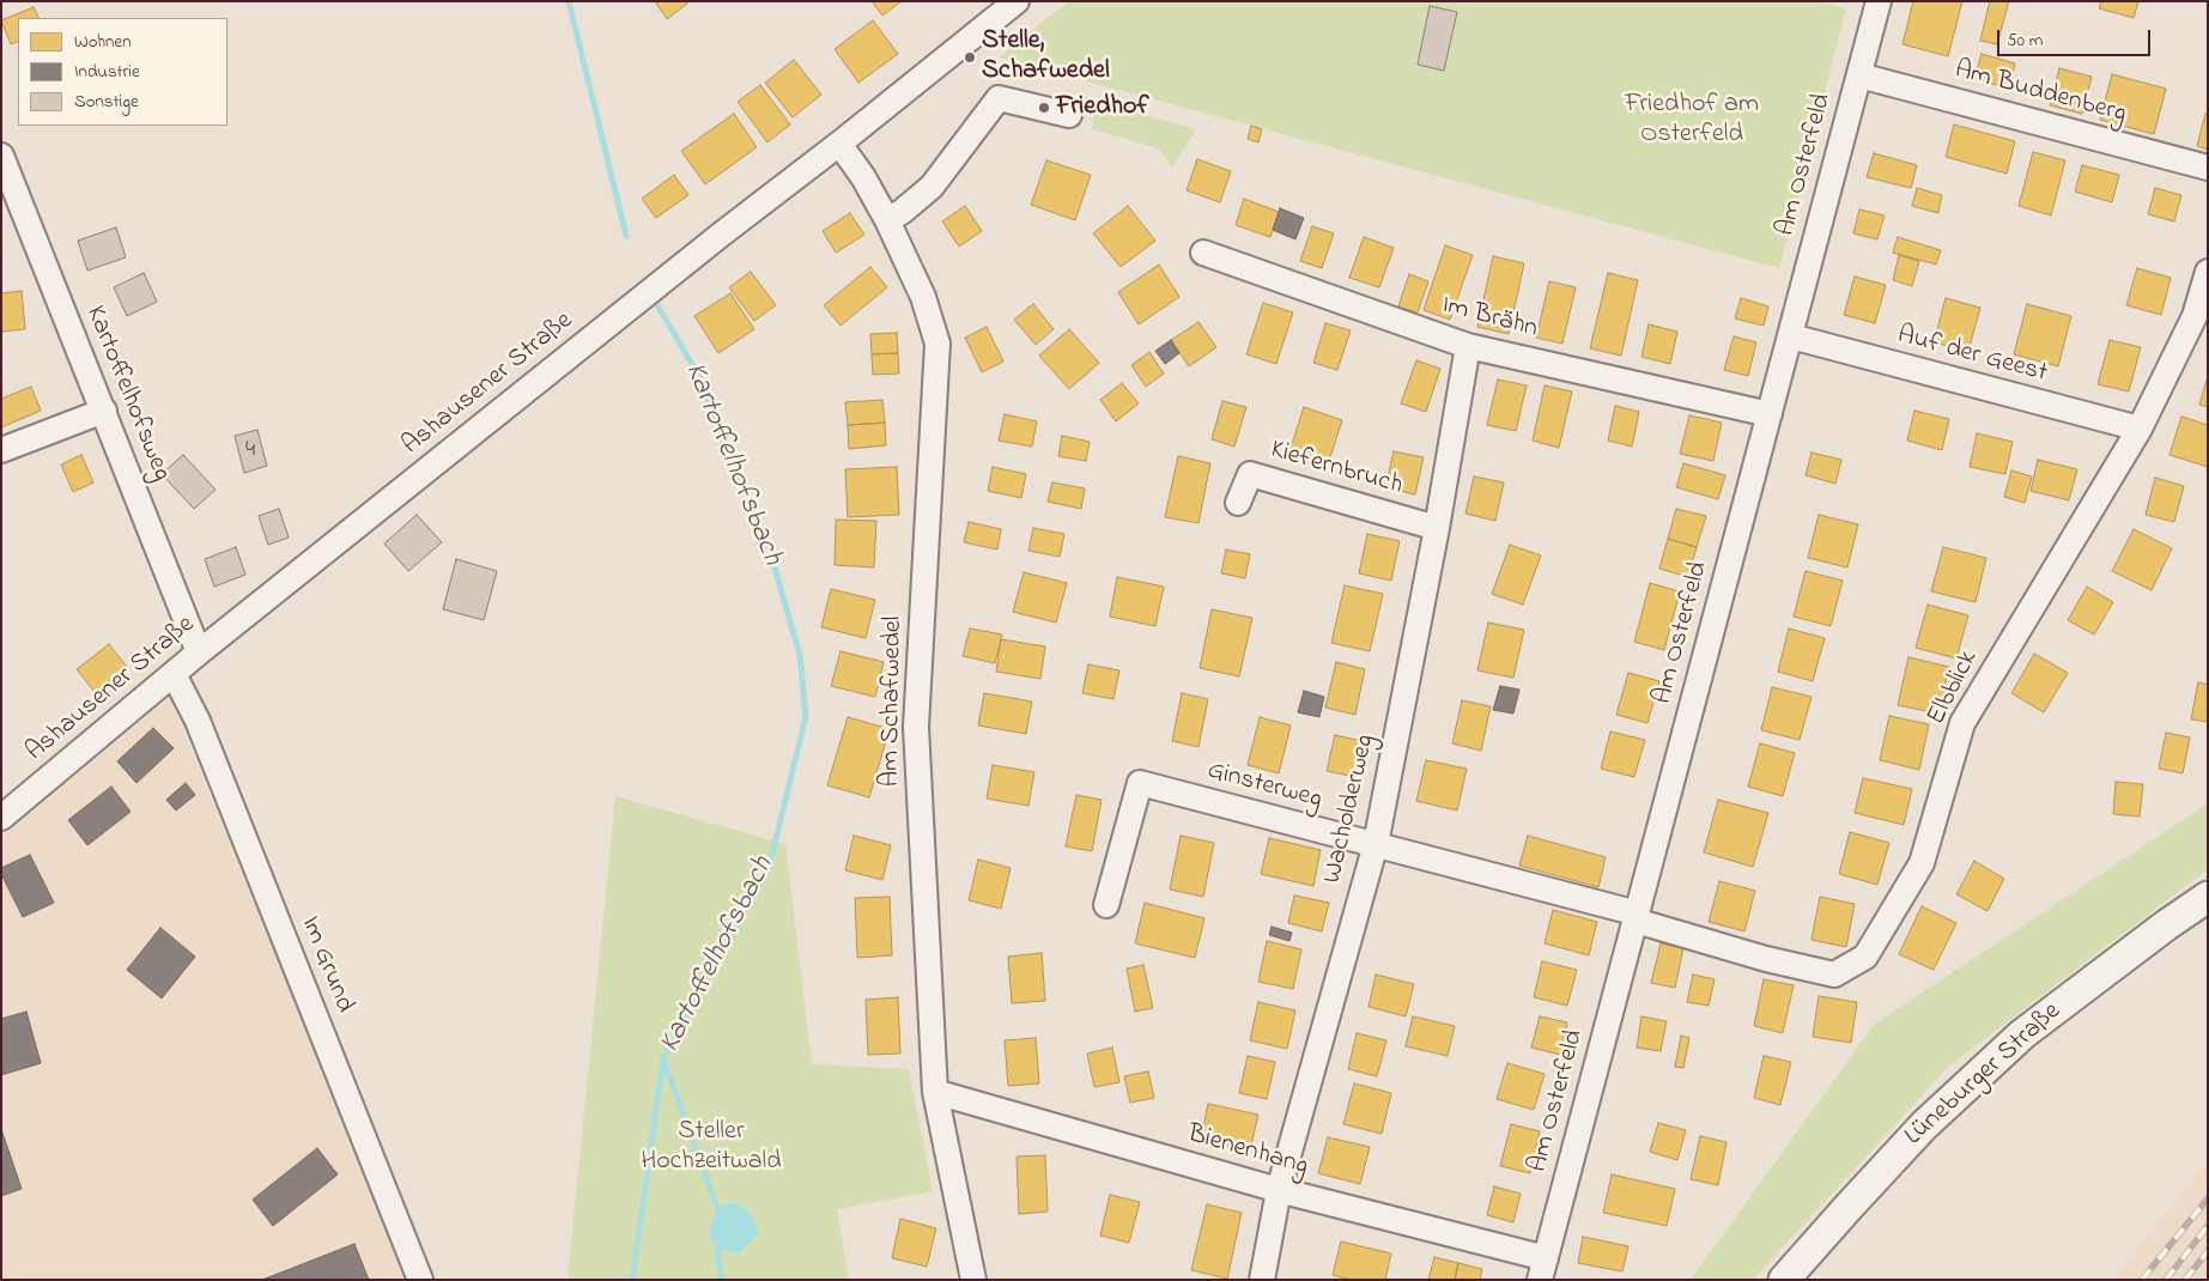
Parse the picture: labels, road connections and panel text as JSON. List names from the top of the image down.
{
  "streets": {
    "main road": ["Lüneburger Straße"],
    "street": [
      "Am Buddenberg",
      "Am Osterfeld",
      "Im Brähn",
      "Auf der Geest",
      "Ashausener Straße",
      "Kartoffelhofsweg",
      "Kiefernbruch",
      "Elbblick",
      "Am Schafwedel",
      "Ginsterweg",
      "Wacholderweg",
      "Im Grund",
      "Bienenhang"
    ]
  },
  "crossings": [
    ["Am Buddenberg", "Am Osterfeld"],
    ["Am Osterfeld", "Im Brähn"],
    ["Am Osterfeld", "Auf der Geest"],
    ["Am Osterfeld", "Elbblick"],
    ["Am Osterfeld", "Ginsterweg"],
    ["Am Osterfeld", "Bienenhang"],
    ["Im Brähn", "Wacholderweg"],
    ["Auf der Geest", "Elbblick"],
    ["Ashausener Straße", "Kartoffelhofsweg"],
    ["Ashausener Straße", "Am Schafwedel"],
    ["Ashausener Straße", "Im Grund"],
    ["Kiefernbruch", "Wacholderweg"],
    ["Elbblick", "Ginsterweg"],
    ["Am Schafwedel", "Bienenhang"],
    ["Ginsterweg", "Wacholderweg"],
    ["Wacholderweg", "Bienenhang"]
  ],
  "water": ["Kartoffelhofsbach"],
  "parks": ["Friedhof am Osterfeld", "Steller Hochzeitwald"],
  "places": ["Stelle, Schafwedel", "Friedhof"],
  "house_numbers": ["4"],
  "legend": ["Wohnen", "Industrie", "Sonstige"],
  "scale_bar": "50 m"
}
